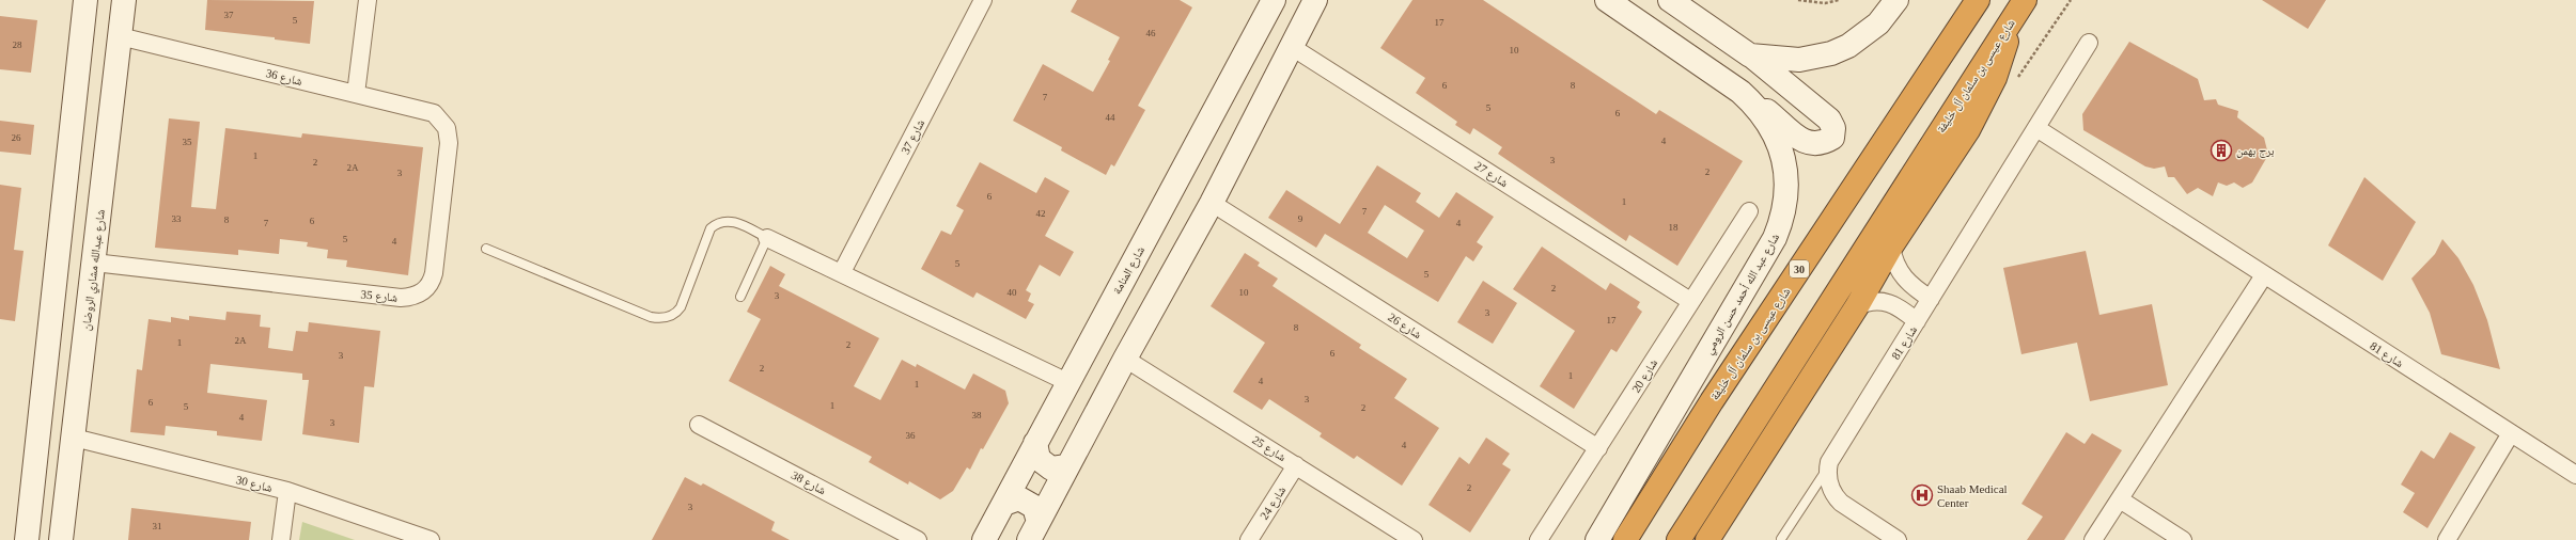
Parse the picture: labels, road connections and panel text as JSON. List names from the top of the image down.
{
  "streets": {
    "highway": ["شارع عيسى بن سلمان آل خليفة", "30"],
    "street": [
      "شارع 36",
      "شارع 37",
      "شارع 27",
      "شارع عبدالله مشاري الروضان",
      "شارع المنامة",
      "شارع عبد الله أحمد حسن الرومي",
      "شارع 35",
      "شارع 26",
      "شارع 81",
      "شارع 20",
      "شارع 25",
      "شارع 38",
      "شارع 30",
      "شارع 24"
    ]
  },
  "crossings": [
    ["شارع 36", "شارع عبدالله مشاري الروضان"],
    ["شارع 36", "شارع 35"],
    ["شارع 27", "شارع 20"],
    ["شارع عبدالله مشاري الروضان", "شارع 35"],
    ["شارع عبدالله مشاري الروضان", "شارع 30"],
    ["شارع 26", "شارع 20"],
    ["شارع 25", "شارع 24"]
  ],
  "places": {
    "building": ["برج بهمن"],
    "hospital": ["Shaab Medical Center"]
  },
  "house_numbers": [
    "37",
    "5",
    "17",
    "46",
    "28",
    "10",
    "6",
    "8",
    "7",
    "5",
    "6",
    "44",
    "26",
    "4",
    "35",
    "1",
    "3",
    "2",
    "2A",
    "2",
    "3",
    "6",
    "1",
    "7",
    "42",
    "33",
    "9",
    "8",
    "6",
    "7",
    "4",
    "18",
    "5",
    "4",
    "5",
    "5",
    "2",
    "40",
    "10",
    "3",
    "3",
    "17",
    "8",
    "2A",
    "1",
    "2",
    "6",
    "3",
    "2",
    "1",
    "4",
    "1",
    "3",
    "6",
    "1",
    "5",
    "2",
    "38",
    "4",
    "3",
    "36",
    "4",
    "2",
    "3",
    "31"
  ]
}
